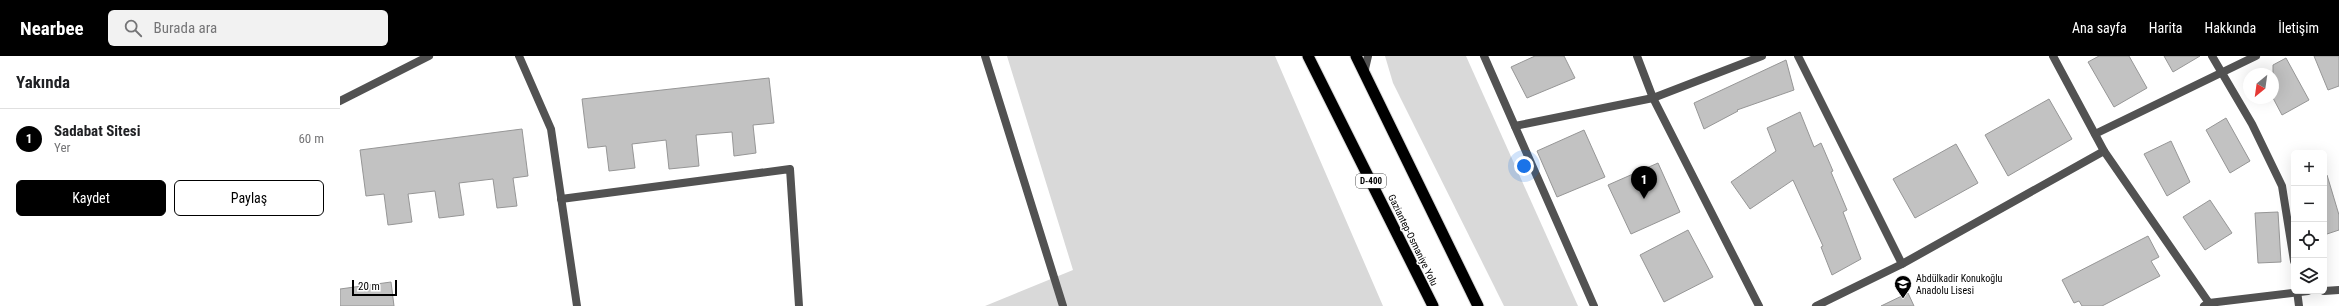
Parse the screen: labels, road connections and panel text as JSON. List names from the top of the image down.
{
  "streets": {
    "highway": ["D-400", "Gaziantep-Osmaniye Yolu"]
  },
  "places": {
    "school or university": ["Abdülkadir Konukoğlu Anadolu Lisesi"]
  },
  "scale_bar": "20 m",
  "north": "bottom left",
  "page": {
    "header": "Nearbee",
    "search": "Burada ara",
    "nav": [
      "Ana sayfa",
      "Harita",
      "Hakkında",
      "İletişim"
    ],
    "heading": "Yakında",
    "list": [
      {
        "mark": "1",
        "name": "Sadabat Sitesi",
        "note": "Yer",
        "value": "60 m"
      }
    ],
    "map_buttons": ["+", "−"],
    "pins": "1",
    "buttons": ["Kaydet", "Paylaş"],
    "scale": "20 m"
  }
}
